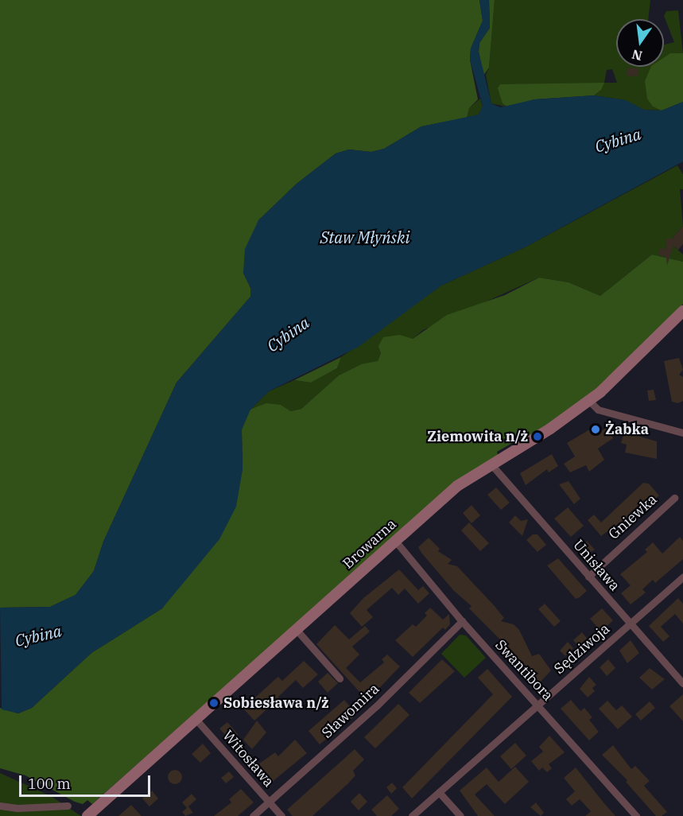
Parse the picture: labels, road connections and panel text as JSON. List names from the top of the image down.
{
  "streets": {
    "street": [
      "Gniewka",
      "Browarna",
      "Unisława",
      "Sędziwoja",
      "Swantibora",
      "Sławomira",
      "Witosława"
    ]
  },
  "crossings": [
    ["Gniewka", "Unisława"],
    ["Browarna", "Unisława"],
    ["Browarna", "Swantibora"],
    ["Browarna", "Witosława"],
    ["Unisława", "Sędziwoja"],
    ["Sędziwoja", "Swantibora"],
    ["Swantibora", "Sławomira"],
    ["Sławomira", "Witosława"]
  ],
  "water": ["Cybina", "Staw Młyński"],
  "places": ["Żabka", "Ziemowita n/ż", "Sobiesława n/ż"],
  "scale_bar": "100 m",
  "north": "bottom"
}
